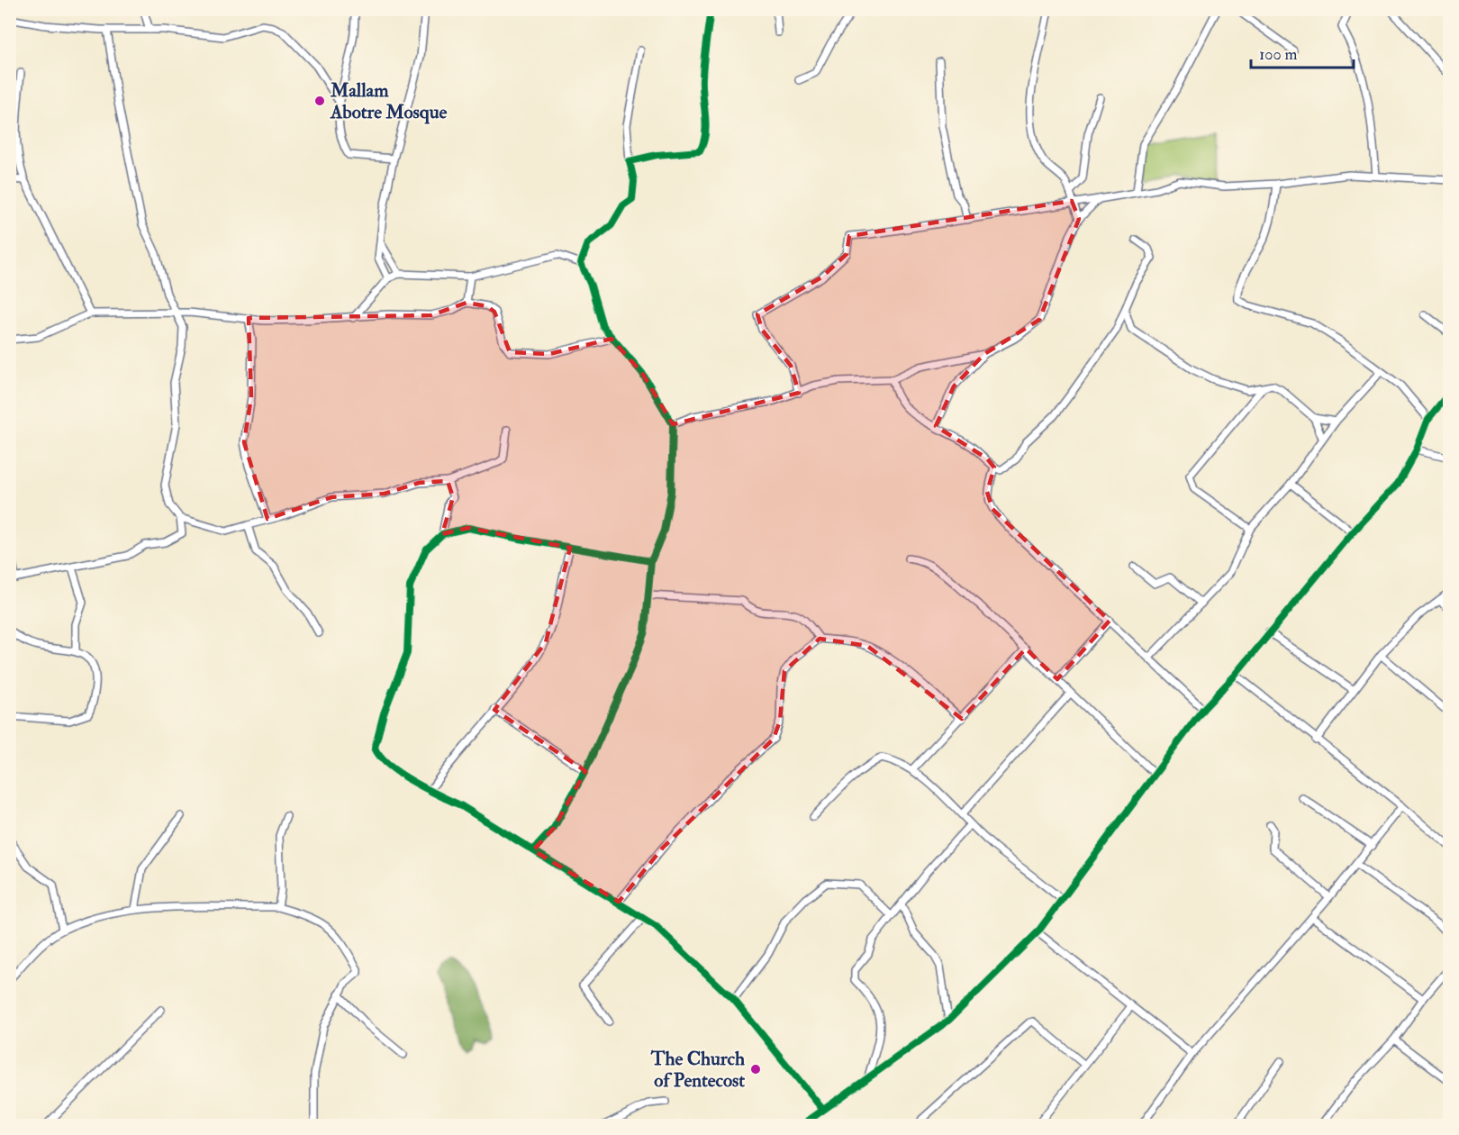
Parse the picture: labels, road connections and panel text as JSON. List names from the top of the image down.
{
  "places": ["Mallam Abotre Mosque", "The Church of Pentecost"],
  "scale_bar": "100 m"
}
